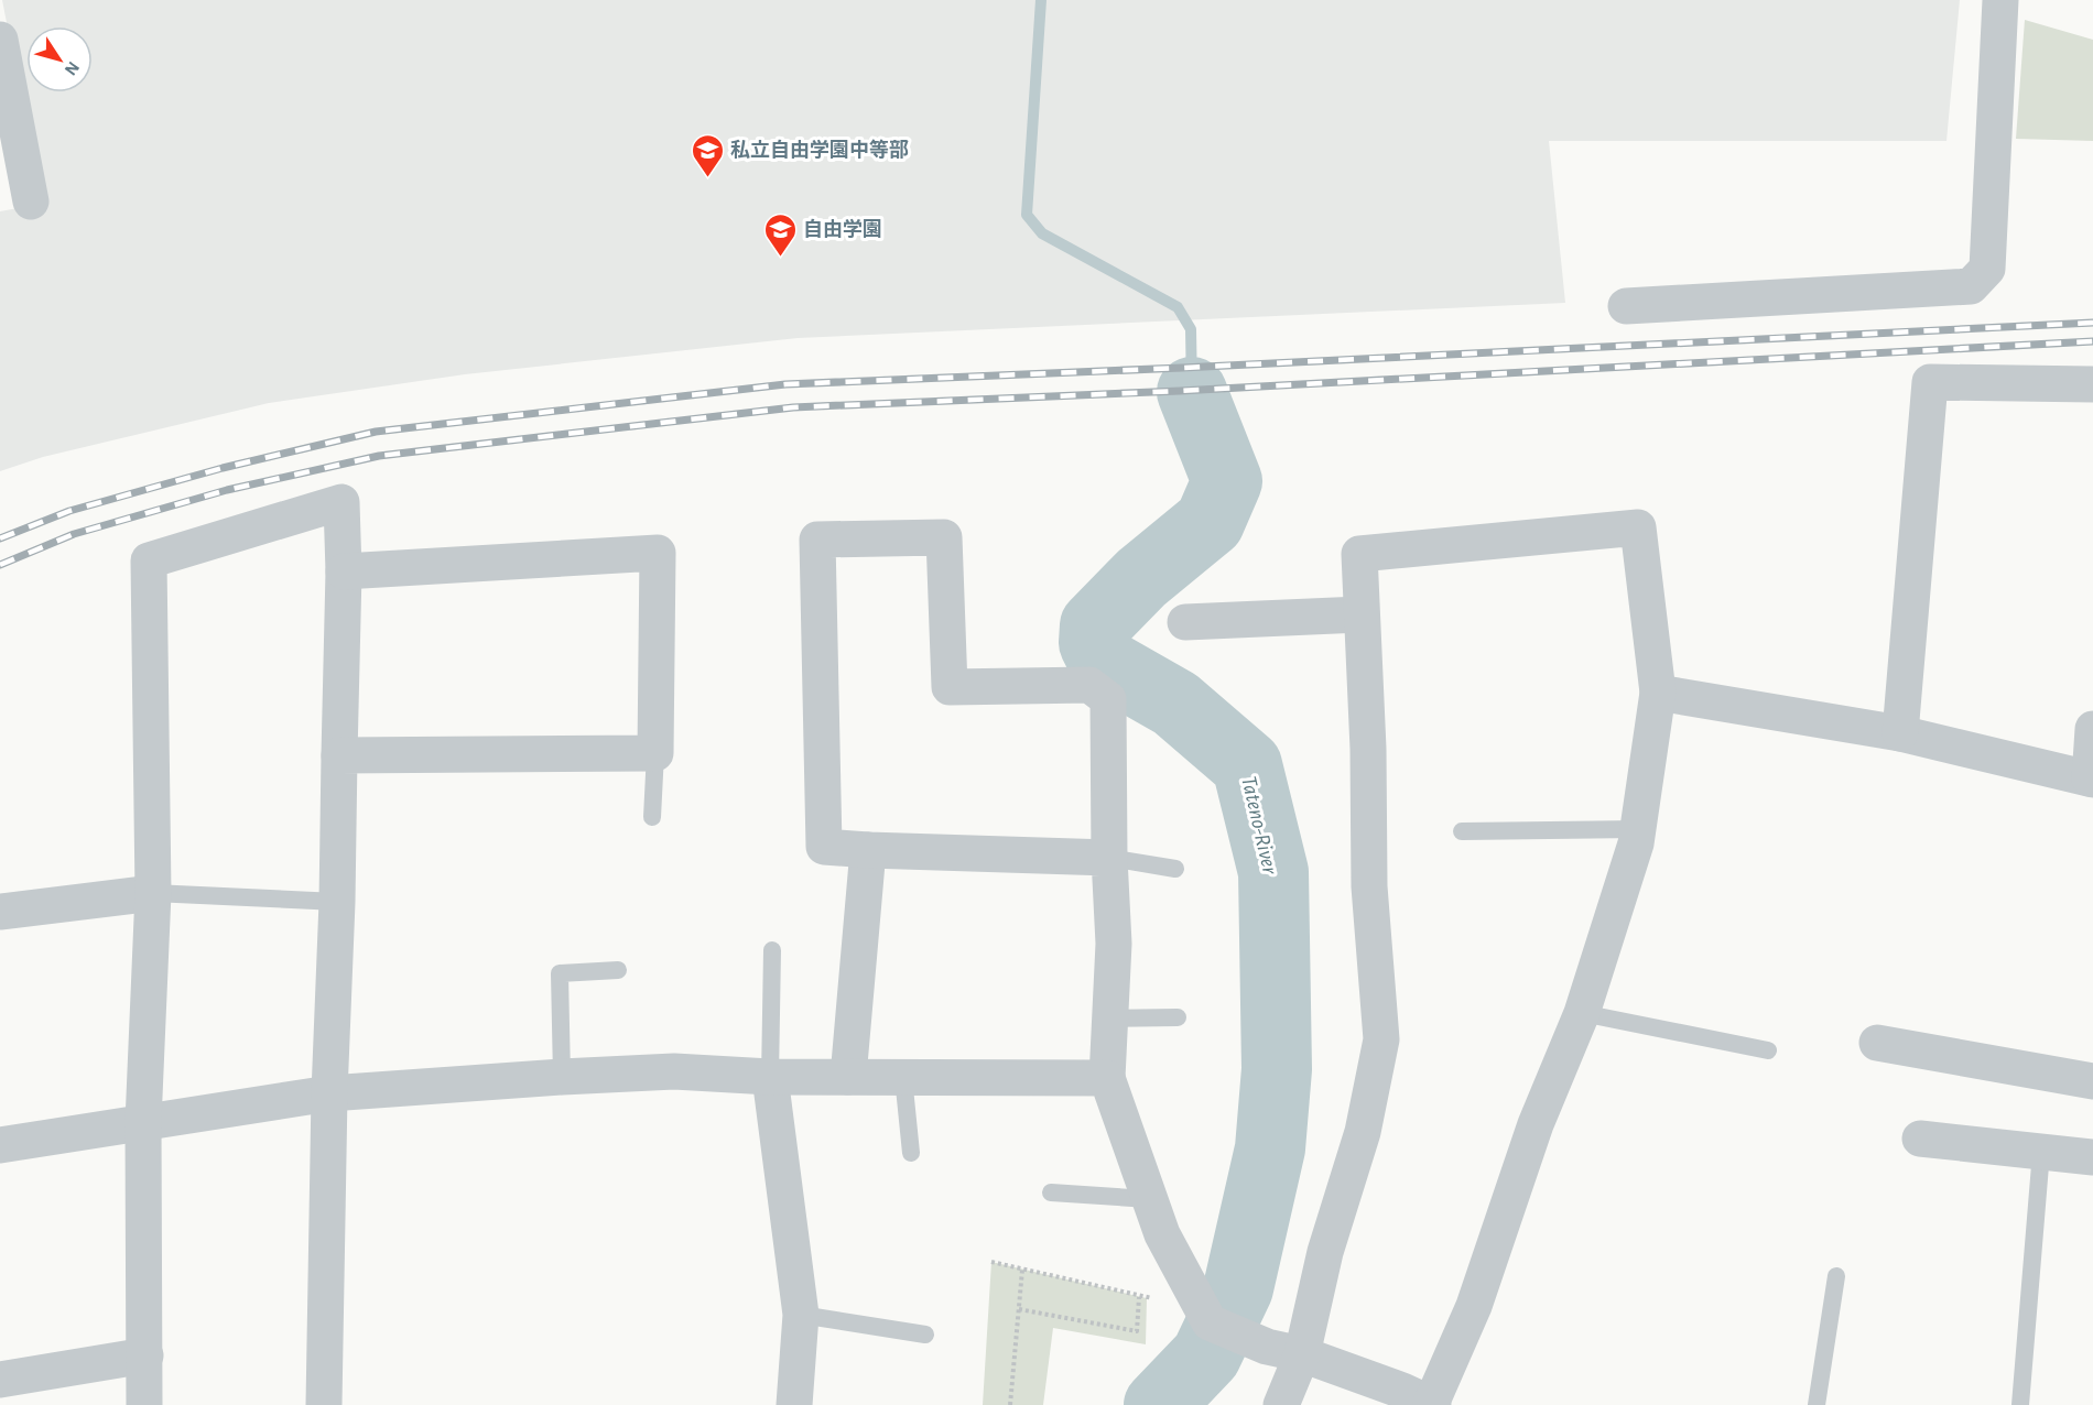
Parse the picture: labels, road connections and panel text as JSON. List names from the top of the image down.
{
  "water": ["Tateno-River"],
  "places": {
    "school or university": ["私立自由学園中等部", "自由学園"]
  },
  "north": "bottom right"
}
